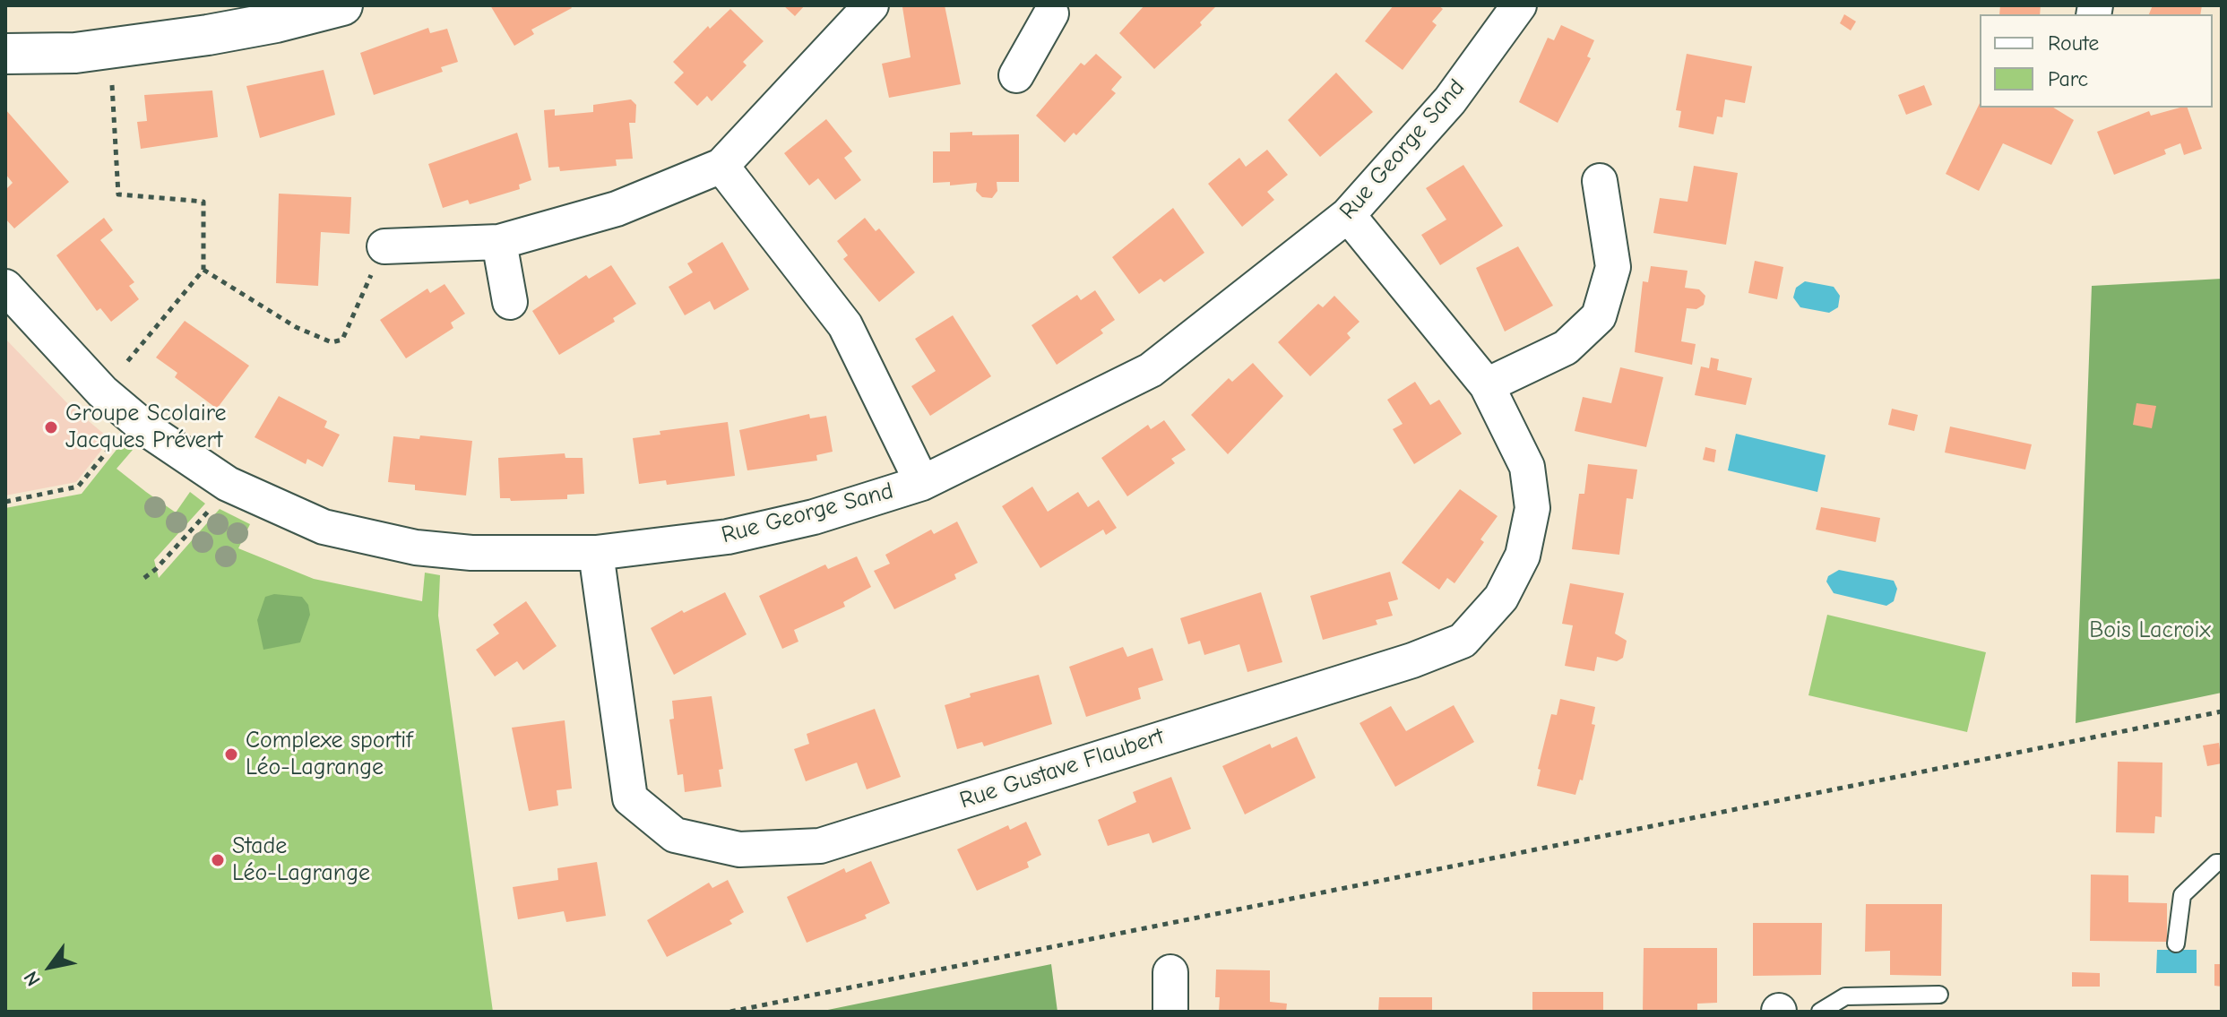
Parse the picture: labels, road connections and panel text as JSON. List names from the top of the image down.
{
  "streets": {
    "street": ["Rue George Sand", "Rue Gustave Flaubert"]
  },
  "crossings": [
    ["Rue George Sand", "Rue Gustave Flaubert"]
  ],
  "parks": ["Bois Lacroix"],
  "places": ["Groupe Scolaire Jacques Prévert", "Complexe sportif Léo-Lagrange", "Stade Léo-Lagrange"],
  "legend": ["Route", "Parc"],
  "north": "bottom left"
}
